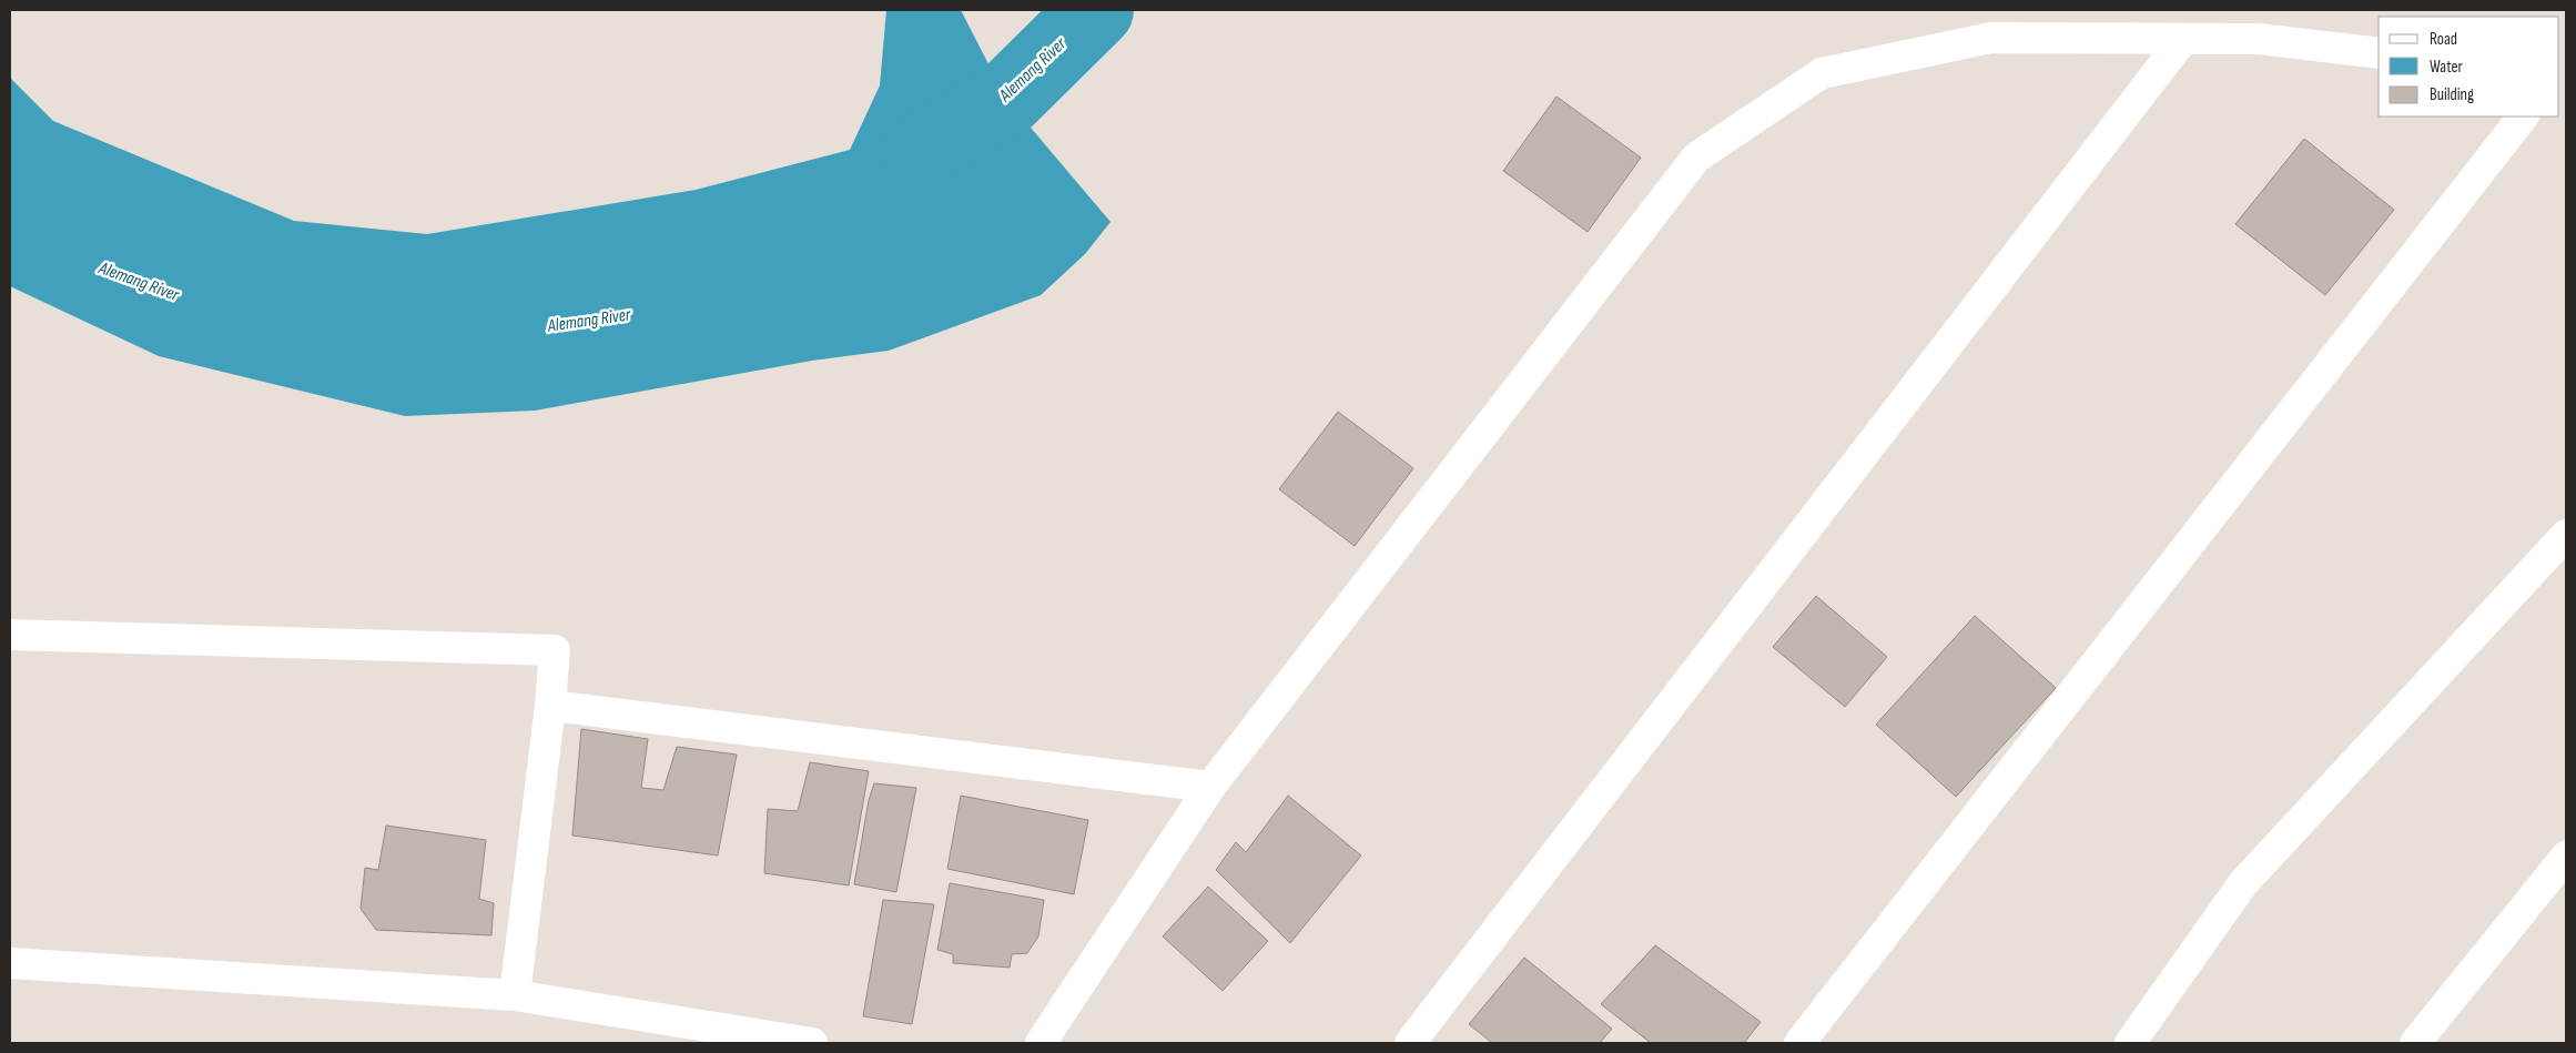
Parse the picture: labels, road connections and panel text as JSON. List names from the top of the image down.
{
  "water": ["Alemang River"],
  "legend": ["Road", "Water", "Building"]
}
